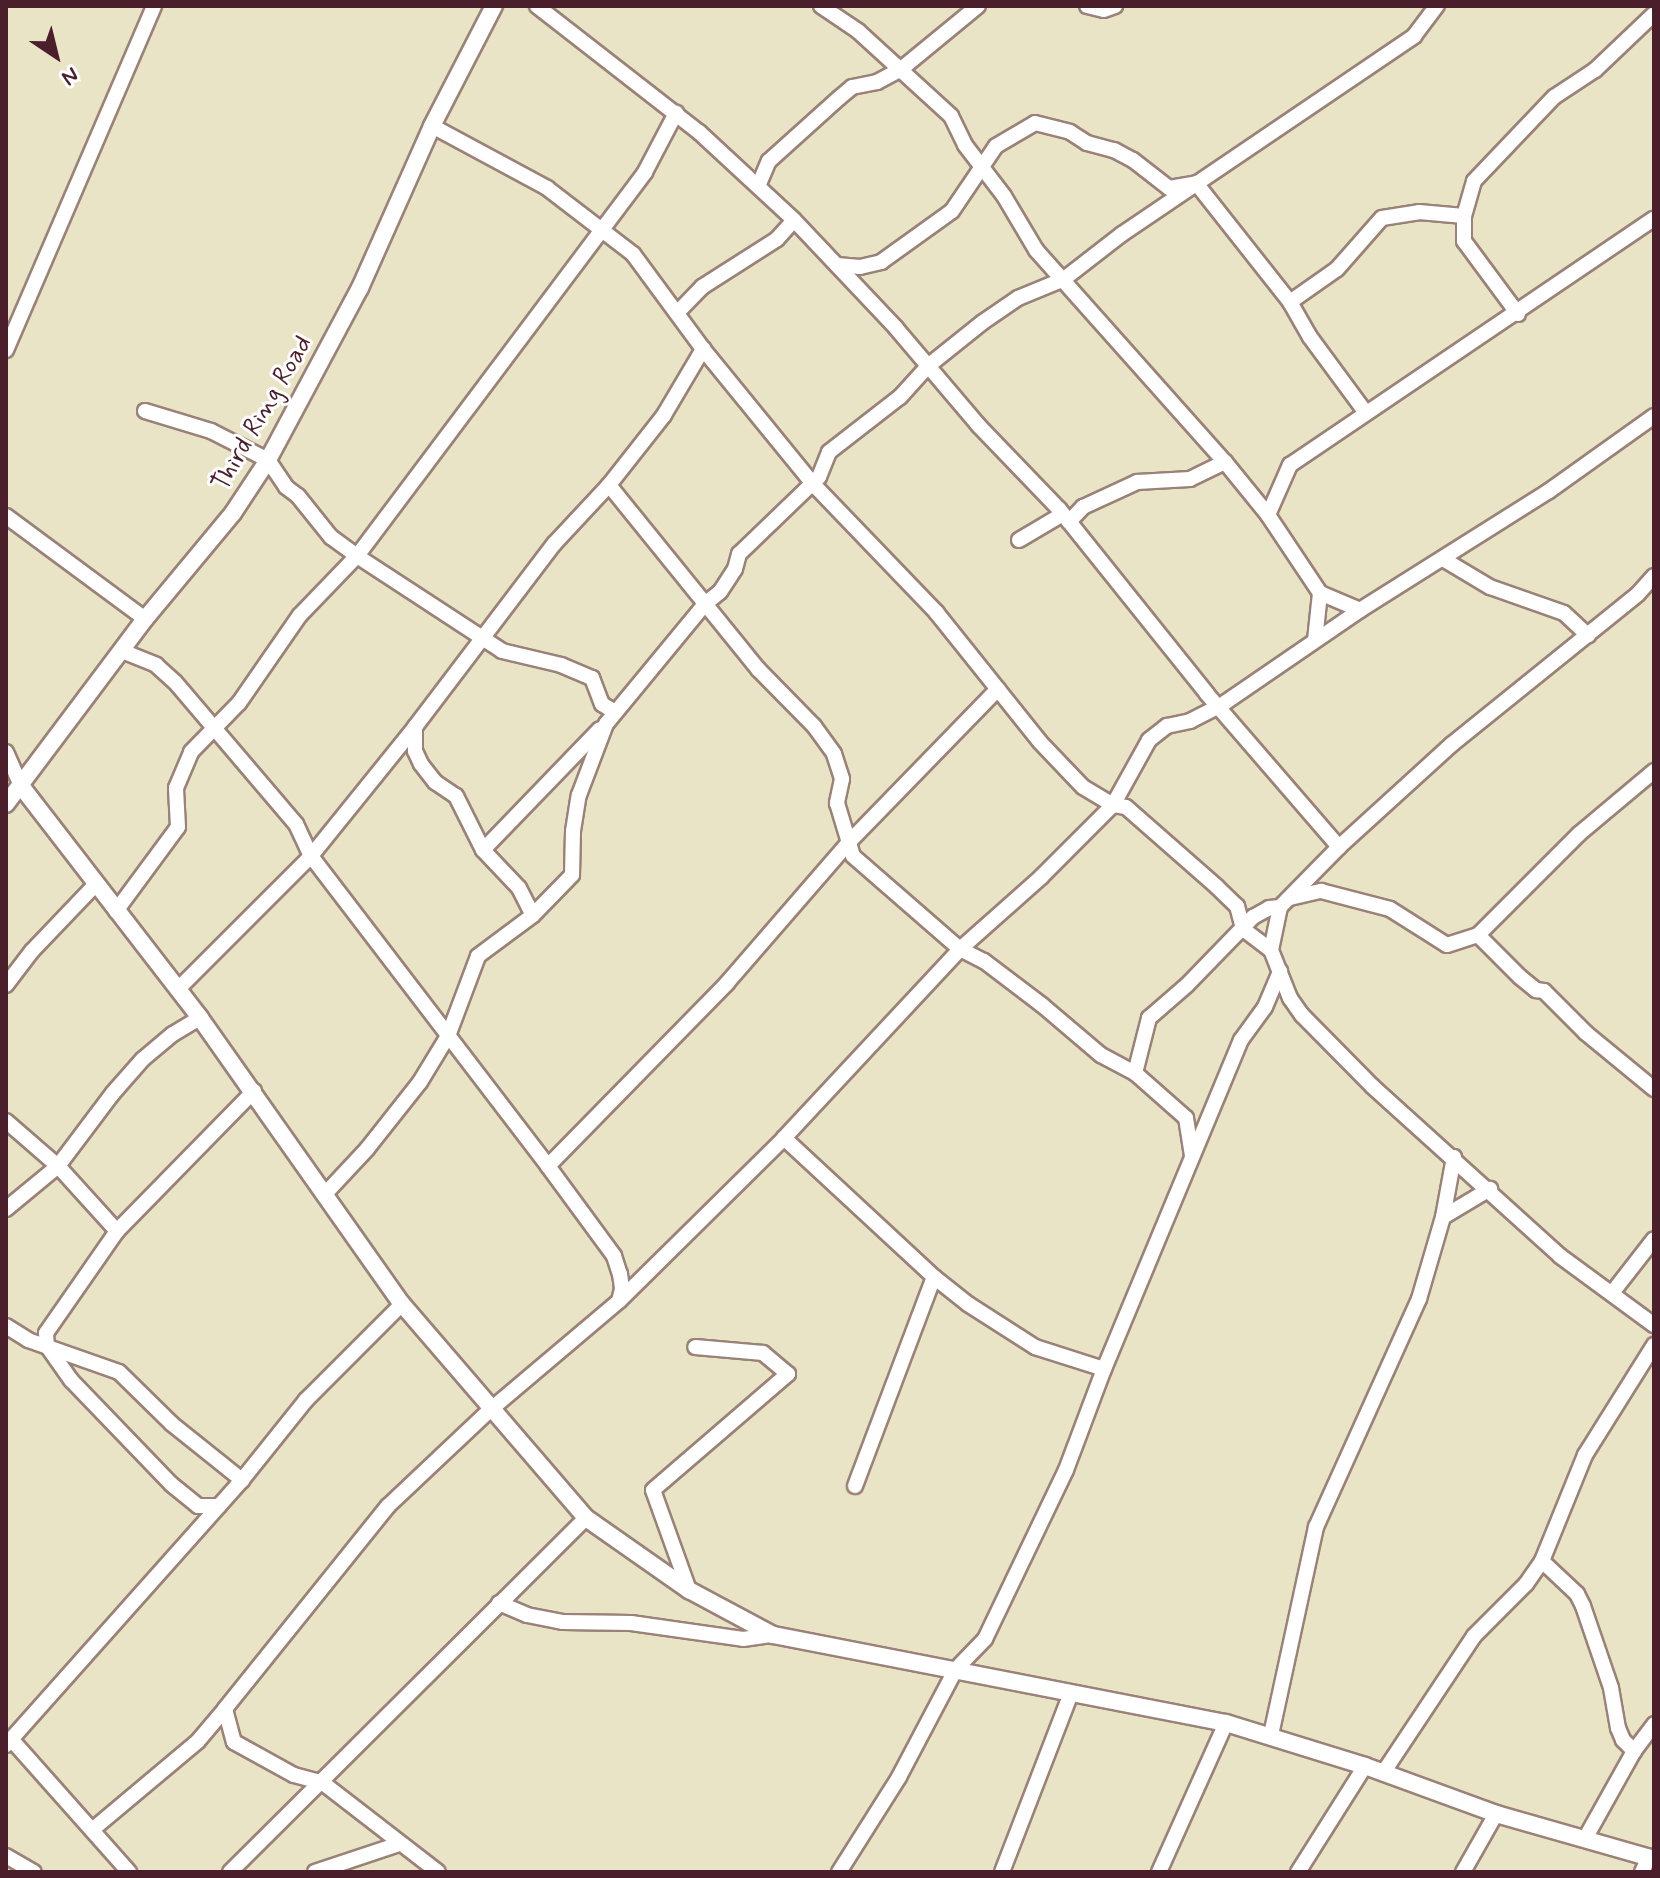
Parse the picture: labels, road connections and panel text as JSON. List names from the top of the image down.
{
  "streets": {
    "street": ["Third Ring Road"]
  },
  "north": "bottom right"
}
